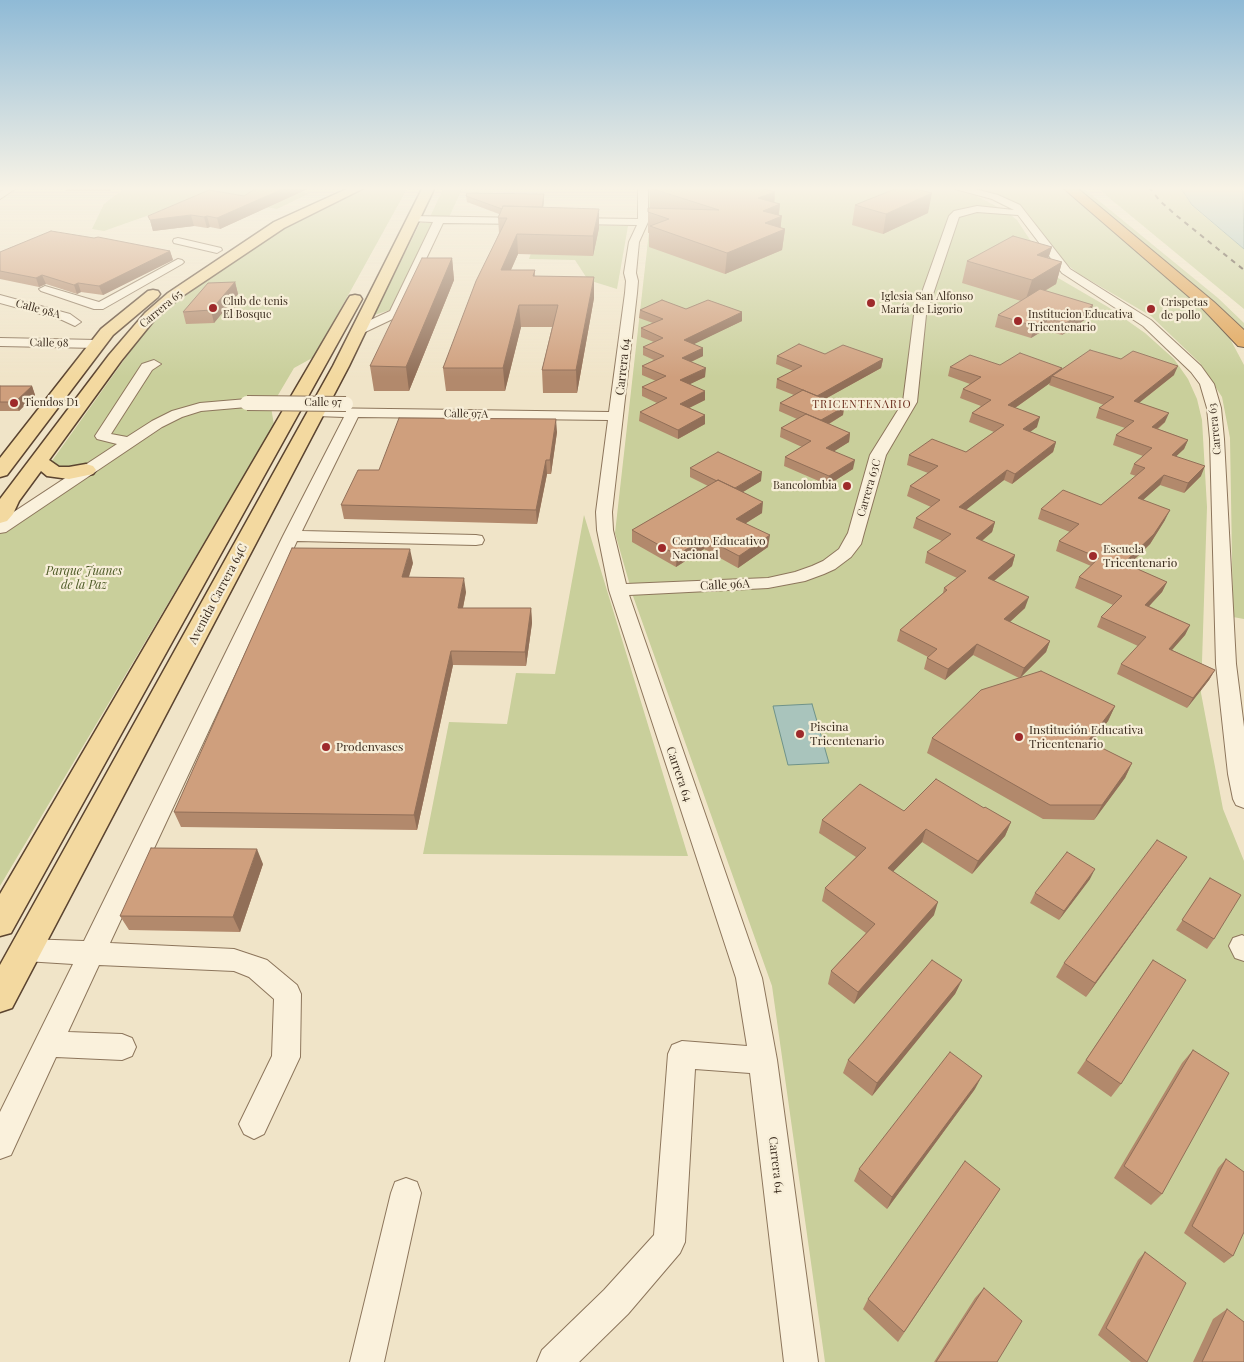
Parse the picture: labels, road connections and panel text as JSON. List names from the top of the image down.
{
  "streets": {
    "main road": ["Carrera 65", "Avenida Carrera 64C"],
    "street": [
      "Calle 98A",
      "Calle 98",
      "Carrera 64",
      "Calle 97",
      "Calle 97A",
      "Carrera 63",
      "Carrera 63C",
      "Calle 96A"
    ]
  },
  "crossings": [
    ["Carrera 65", "Calle 98"],
    ["Carrera 65", "Calle 97"],
    ["Carrera 64", "Calle 97A"],
    ["Carrera 64", "Calle 96A"],
    ["Calle 97", "Calle 97A"],
    ["Calle 97A", "Avenida Carrera 64C"],
    ["Carrera 63C", "Calle 96A"]
  ],
  "districts": ["TRICENTENARIO"],
  "parks": ["Parque Juanes de la Paz"],
  "places": [
    "Iglesia San Alfonso María de Ligorio",
    "Club de tenis El Bosque",
    "Crispetas de pollo",
    "Institucion Educativa Tricentenario",
    "Tiendos D1",
    "Bancolombia",
    "Centro Educativo Nacional",
    "Escuela Tricentenario",
    "Piscina Tricentenario",
    "Institución Educativa Tricentenario",
    "Prodenvases"
  ]
}
